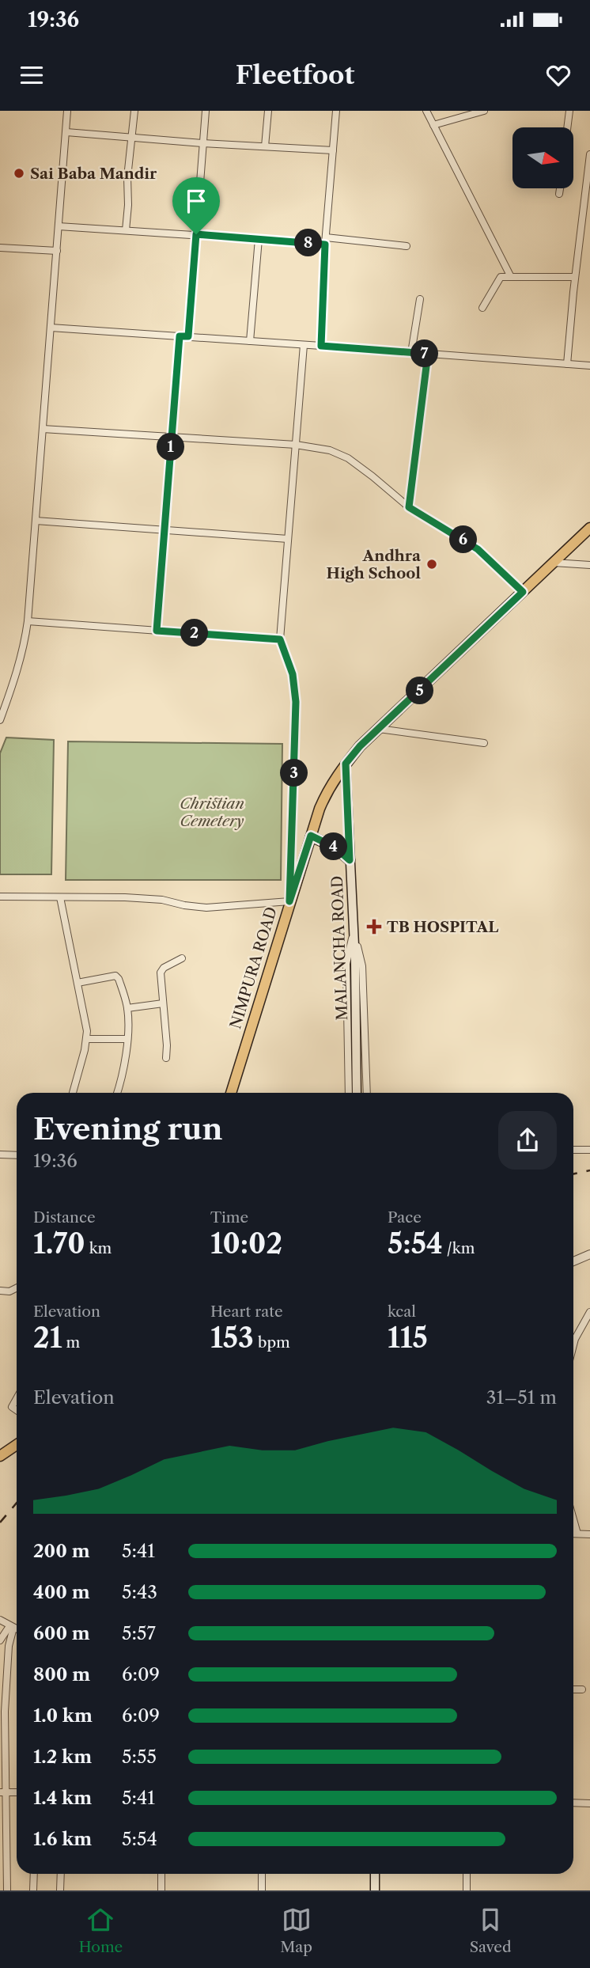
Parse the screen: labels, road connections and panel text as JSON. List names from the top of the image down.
{
  "streets": {
    "main road": ["MALANCHA ROAD", "NIMPURA ROAD"]
  },
  "crossings": [
    ["MALANCHA ROAD", "NIMPURA ROAD"]
  ],
  "parks": ["Christian Cemetery"],
  "places": {
    "other": ["Sai Baba Mandir", "Andhra High School"],
    "health": ["TB HOSPITAL"]
  },
  "north": "right",
  "page": {
    "status": "19:36",
    "header": "Fleetfoot",
    "pins": [
      "8",
      "7",
      "1",
      "6",
      "2",
      "5",
      "3",
      "4"
    ],
    "heading": ["Evening run", "19:36"],
    "stats": [
      ["Distance", "1.70 km"],
      ["Time", "10:02"],
      ["Pace", "5:54 /km"],
      ["Elevation", "21 m"],
      ["Heart rate", "153 bpm"],
      ["kcal", "115"]
    ],
    "chart": ["Elevation", "31–51 m"],
    "list": [
      {
        "name": "200 m",
        "note": "5:41"
      },
      {
        "name": "400 m",
        "note": "5:43"
      },
      {
        "name": "600 m",
        "note": "5:57"
      },
      {
        "name": "800 m",
        "note": "6:09"
      },
      {
        "name": "1.0 km",
        "note": "6:09"
      },
      {
        "name": "1.2 km",
        "note": "5:55"
      },
      {
        "name": "1.4 km",
        "note": "5:41"
      },
      {
        "name": "1.6 km",
        "note": "5:54"
      }
    ],
    "tabs": ["Home", "Map", "Saved"]
  }
}
